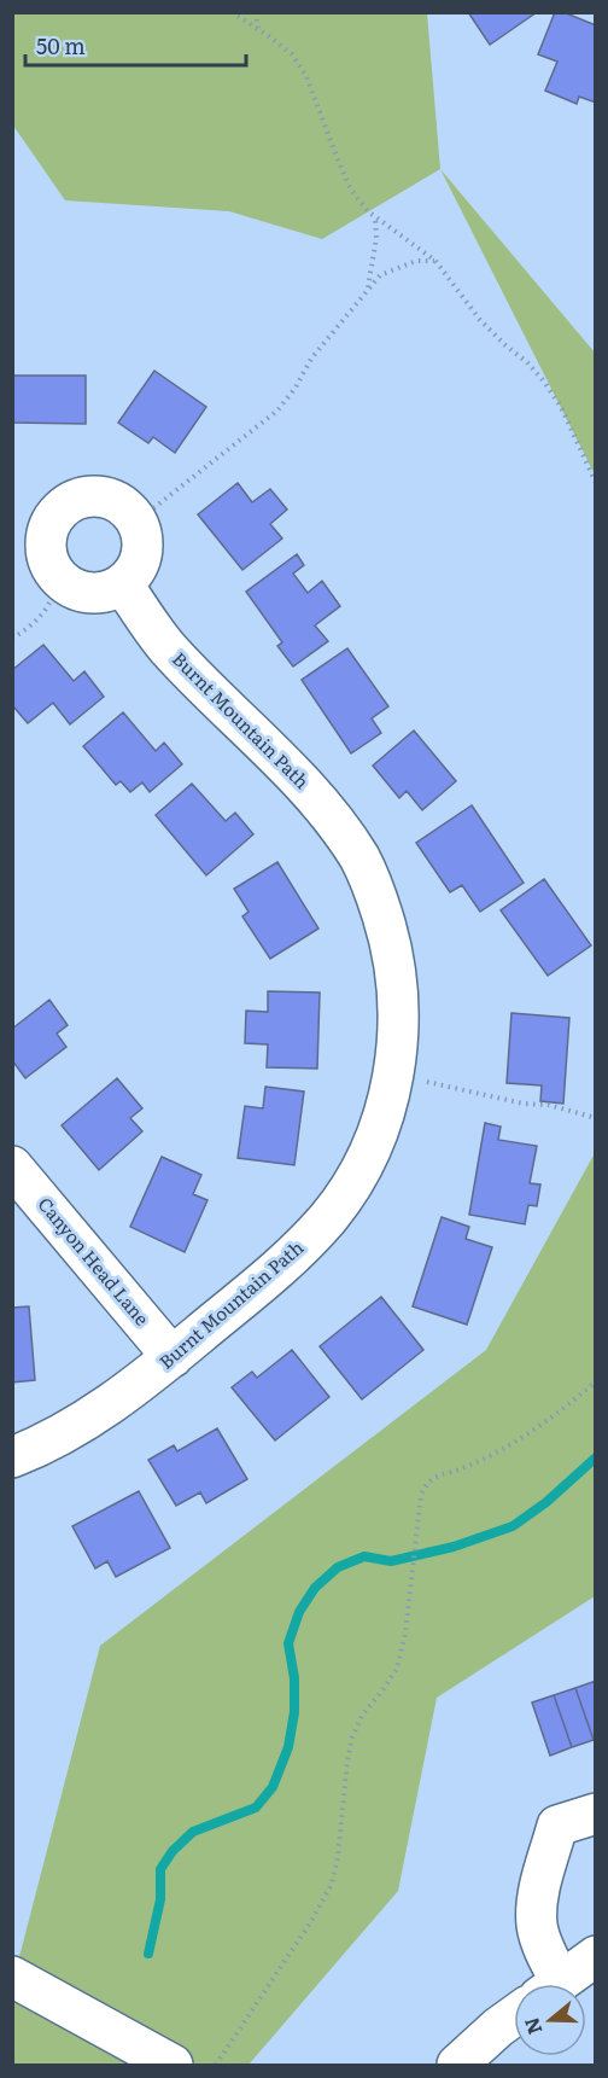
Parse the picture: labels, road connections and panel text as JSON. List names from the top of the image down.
{
  "streets": {
    "street": ["Burnt Mountain Path", "Canyon Head Lane"]
  },
  "crossings": [
    ["Burnt Mountain Path", "Canyon Head Lane"]
  ],
  "scale_bar": "50 m",
  "north": "left"
}
